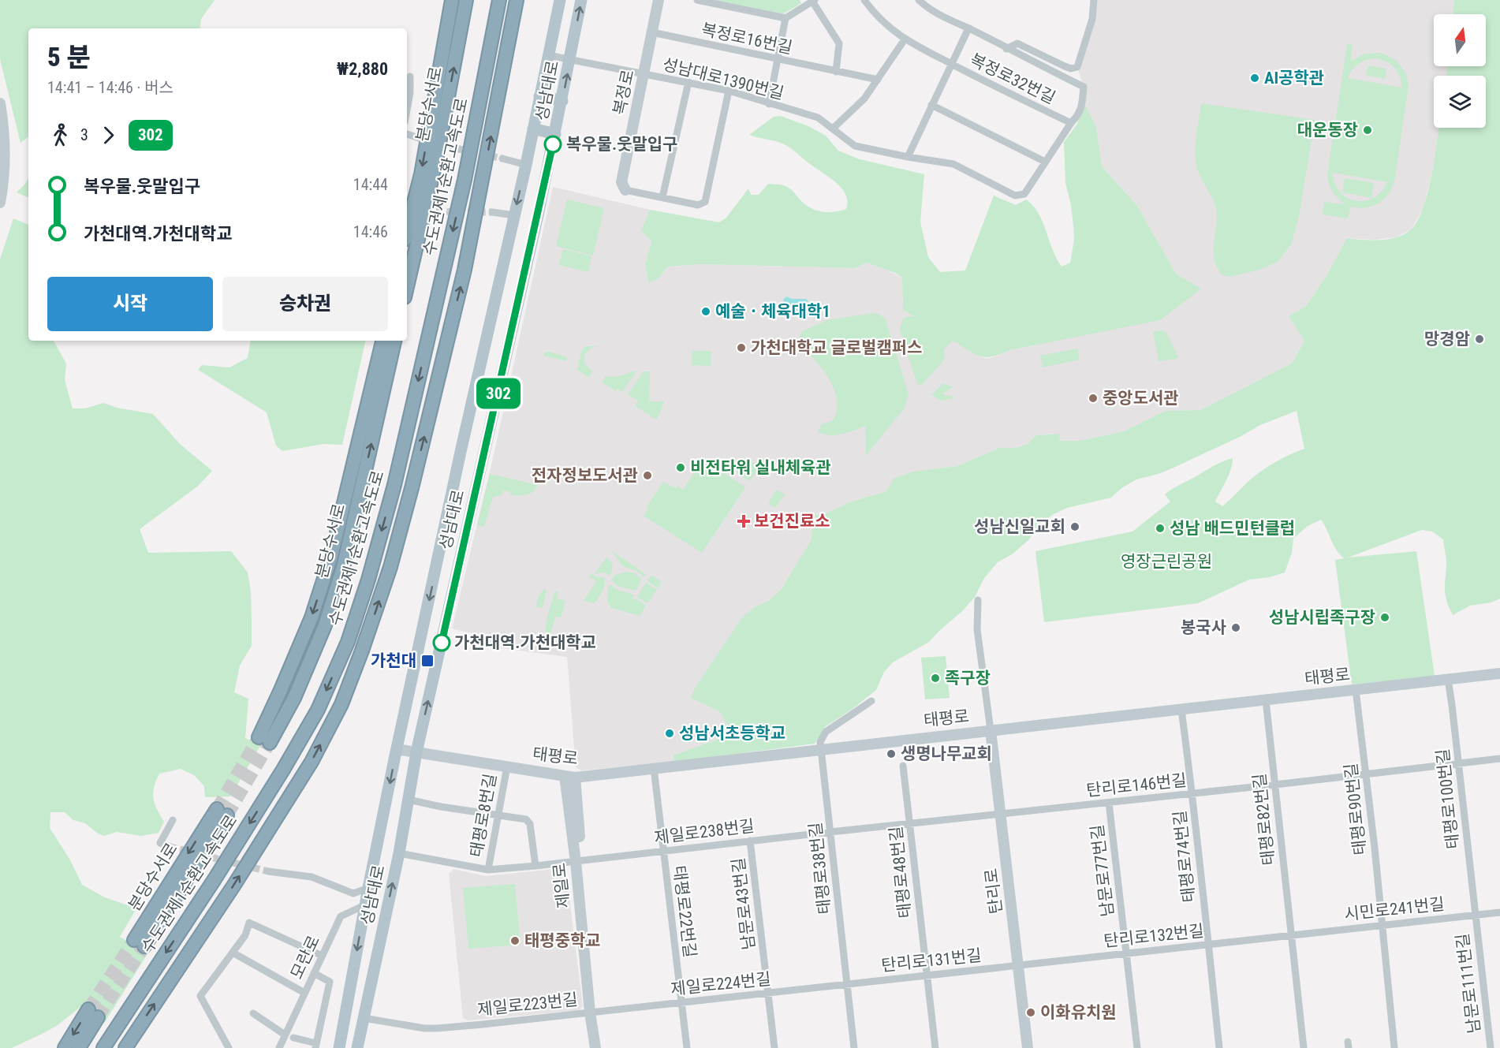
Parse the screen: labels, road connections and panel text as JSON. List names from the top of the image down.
{
  "streets": {
    "highway": ["분당수서로", "수도권제1순환고속도로"],
    "main road": [
      "성남대로",
      "복정로",
      "태평로",
      "제일로",
      "탄리로"
    ],
    "street": [
      "복정로16번길",
      "성남대로1390번길",
      "복정로32번길",
      "탄리로146번길",
      "태평로100번길",
      "태평로90번길",
      "태평로8번길",
      "태평로82번길",
      "제일로238번길",
      "태평로74번길",
      "태평로38번길",
      "남문로77번길",
      "태평로48번길",
      "남문로43번길",
      "시민로241번길",
      "태평로22번길",
      "탄리로132번길",
      "모란로",
      "탄리로131번길",
      "남문로111번길",
      "제일로224번길",
      "제일로223번길"
    ]
  },
  "crossings": [
    ["복정로16번길", "복정로"],
    ["성남대로1390번길", "복정로32번길"],
    ["성남대로1390번길", "성남대로"],
    ["성남대로1390번길", "복정로"],
    ["성남대로", "태평로"],
    ["성남대로", "제일로238번길"],
    ["성남대로", "모란로"],
    ["성남대로", "제일로223번길"],
    ["태평로", "태평로100번길"],
    ["태평로", "태평로90번길"],
    ["태평로", "태평로8번길"],
    ["태평로", "태평로82번길"],
    ["태평로", "태평로74번길"],
    ["태평로", "태평로38번길"],
    ["태평로", "제일로"],
    ["태평로", "탄리로"],
    ["태평로", "태평로22번길"],
    ["탄리로146번길", "태평로100번길"],
    ["탄리로146번길", "태평로90번길"],
    ["탄리로146번길", "태평로82번길"],
    ["탄리로146번길", "제일로238번길"],
    ["탄리로146번길", "태평로74번길"],
    ["탄리로146번길", "남문로77번길"],
    ["탄리로146번길", "태평로48번길"],
    ["탄리로146번길", "탄리로"],
    ["태평로100번길", "시민로241번길"],
    ["태평로100번길", "남문로111번길"],
    ["태평로90번길", "시민로241번길"],
    ["태평로8번길", "제일로238번길"],
    ["태평로82번길", "시민로241번길"],
    ["태평로82번길", "탄리로132번길"],
    ["제일로238번길", "태평로38번길"],
    ["제일로238번길", "태평로48번길"],
    ["제일로238번길", "제일로"],
    ["제일로238번길", "남문로43번길"],
    ["제일로238번길", "태평로22번길"],
    ["태평로74번길", "탄리로132번길"],
    ["태평로38번길", "탄리로131번길"],
    ["태평로38번길", "제일로224번길"],
    ["남문로77번길", "탄리로132번길"],
    ["태평로48번길", "탄리로131번길"],
    ["제일로", "제일로224번길"],
    ["제일로", "제일로223번길"],
    ["탄리로", "탄리로132번길"],
    ["탄리로", "탄리로131번길"],
    ["남문로43번길", "제일로224번길"],
    ["시민로241번길", "탄리로132번길"],
    ["시민로241번길", "남문로111번길"],
    ["태평로22번길", "제일로224번길"],
    ["탄리로132번길", "탄리로131번길"],
    ["탄리로131번길", "제일로224번길"],
    ["제일로224번길", "제일로223번길"]
  ],
  "parks": ["영장근린공원"],
  "places": {
    "other": [
      "AI공학관",
      "대운동장",
      "복우물.웃말입구",
      "예술ㆍ체육대학1",
      "망경암",
      "가천대학교 글로벌캠퍼스",
      "중앙도서관",
      "비전타워 실내체육관",
      "전자정보도서관",
      "성남신일교회",
      "성남 배드민턴클럽",
      "성남시립족구장",
      "봉국사",
      "가천대역.가천대학교",
      "족구장",
      "성남서초등학교",
      "생명나무교회",
      "태평중학교",
      "이화유치원"
    ],
    "health": ["보건진료소"],
    "transit": ["가천대"]
  },
  "lines": ["bus line 302"],
  "north": "top",
  "page": {
    "on_map": "302",
    "heading": ["5 분", "14:41 – 14:46 · 버스", "₩2,880"],
    "legs": ["3", "302"],
    "list": [
      {
        "name": "복우물.웃말입구",
        "value": "14:44"
      },
      {
        "name": "가천대역.가천대학교",
        "value": "14:46"
      }
    ],
    "buttons": ["시작", "승차권"]
  }
}
